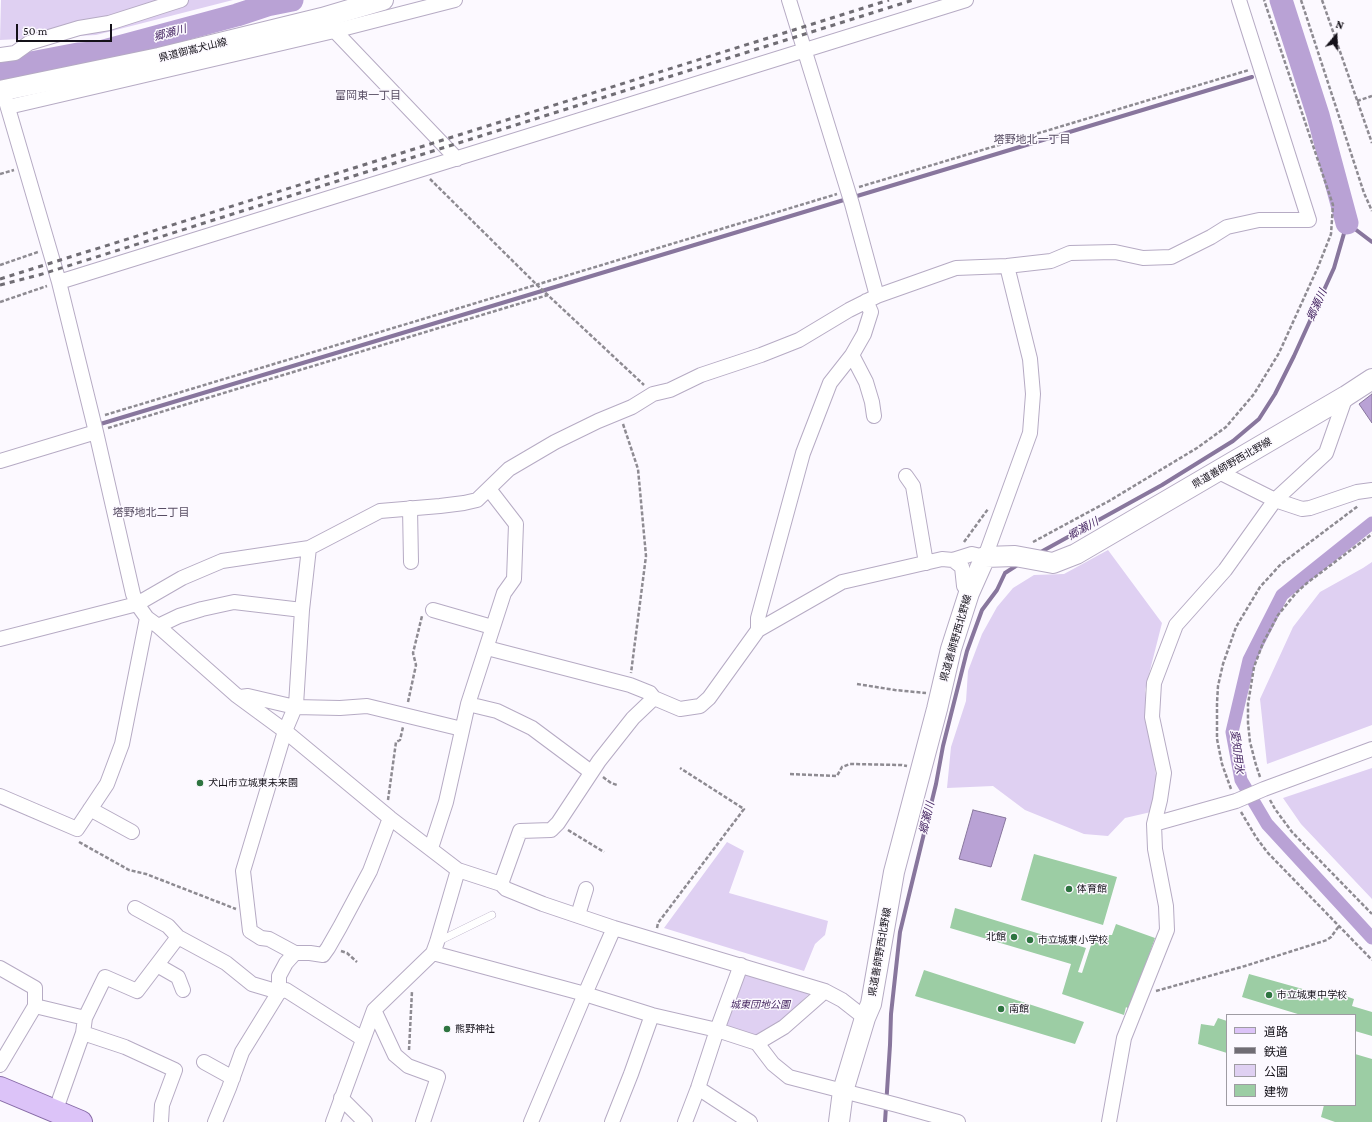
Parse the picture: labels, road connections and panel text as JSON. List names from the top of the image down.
{
  "streets": {
    "main road": ["県道御嵩犬山線", "県道善師野西北野線"]
  },
  "districts": ["富岡東一丁目", "塔野地北一丁目", "塔野地北二丁目"],
  "water": ["郷瀬川", "愛知用水"],
  "parks": ["城東団地公園"],
  "places": [
    "犬山市立城東未来園",
    "体育館",
    "北館",
    "市立城東小学校",
    "市立城東中学校",
    "南館",
    "熊野神社"
  ],
  "legend": [
    "道路",
    "鉄道",
    "公園",
    "建物"
  ],
  "scale_bar": "50 m",
  "north": "top"
}
